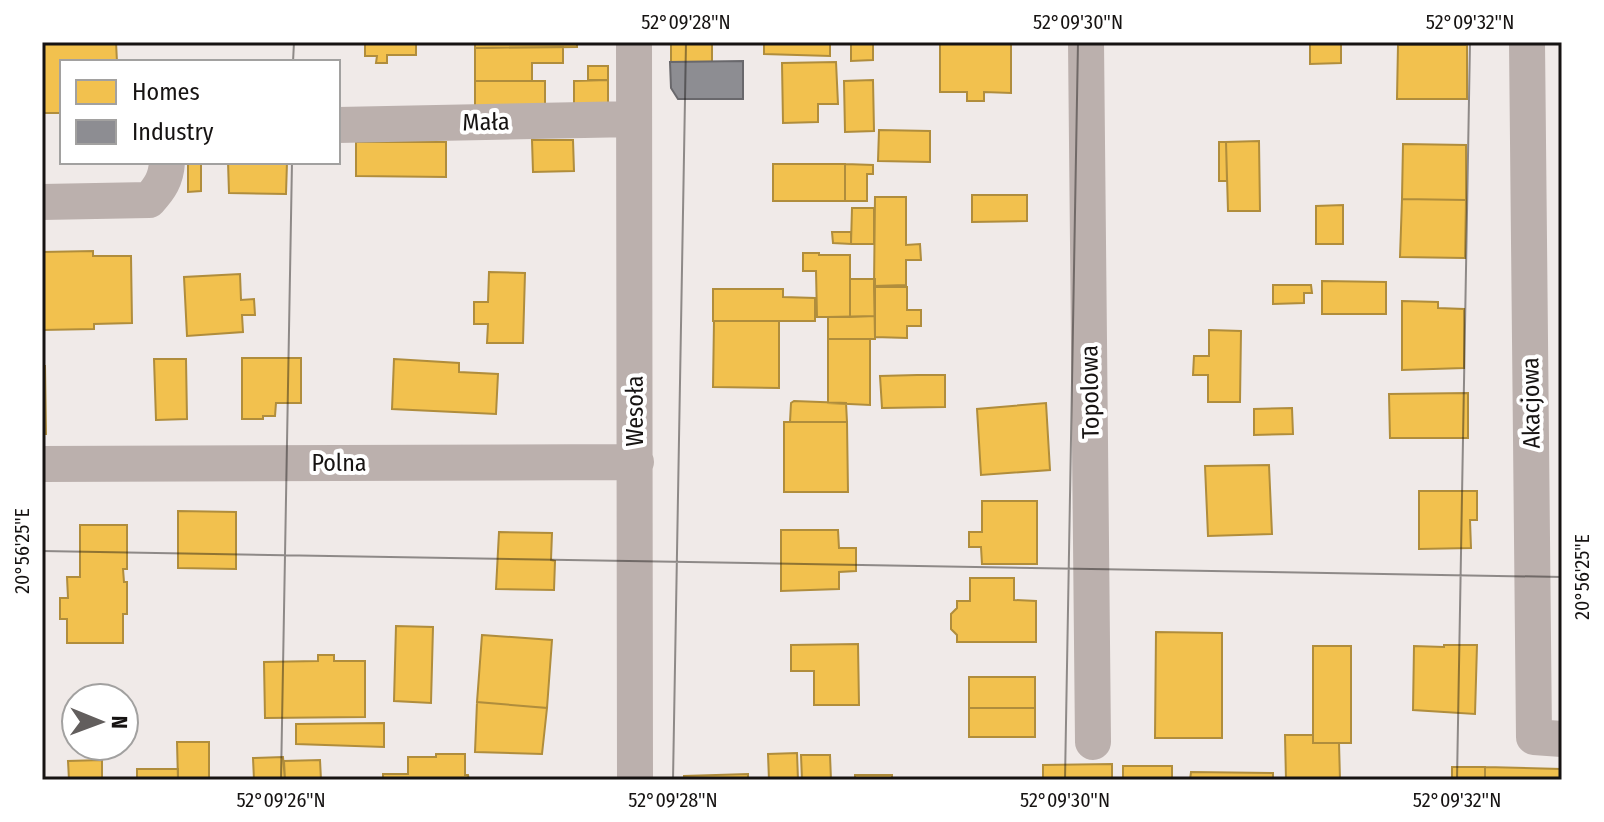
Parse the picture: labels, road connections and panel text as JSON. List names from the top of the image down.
{
  "streets": {
    "street": [
      "Mała",
      "Topolowa",
      "Akacjowa",
      "Wesoła",
      "Polna"
    ]
  },
  "crossings": [
    ["Mała", "Wesoła"],
    ["Wesoła", "Polna"]
  ],
  "legend": ["Homes", "Industry"],
  "north": "right",
  "coordinates": [
    "52°09'28\"N",
    "52°09'30\"N",
    "52°09'32\"N",
    "20°56'25\"E",
    "52°09'26\"N"
  ]
}
